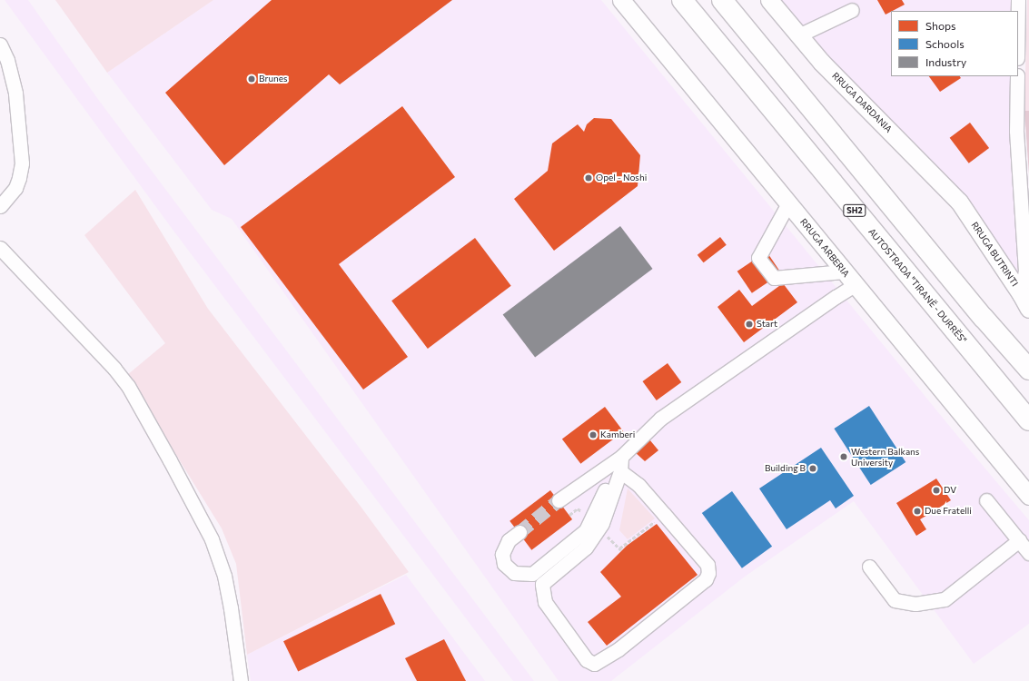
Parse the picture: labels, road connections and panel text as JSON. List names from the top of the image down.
{
  "streets": {
    "highway": ["SH2", "AUTOSTRADA \"TIRANË - DURRËS\""],
    "main road": ["RRUGA DARDANIA", "RRUGA ARBERIA", "RRUGA BUTRINTI"]
  },
  "crossings": [
    ["RRUGA DARDANIA", "RRUGA BUTRINTI"]
  ],
  "places": [
    "Brunes",
    "Opel - Noshi",
    "Start",
    "Kamberi",
    "Western Balkans University",
    "Building B",
    "DV",
    "Due Fratelli"
  ],
  "legend": ["Shops", "Schools", "Industry"]
}
